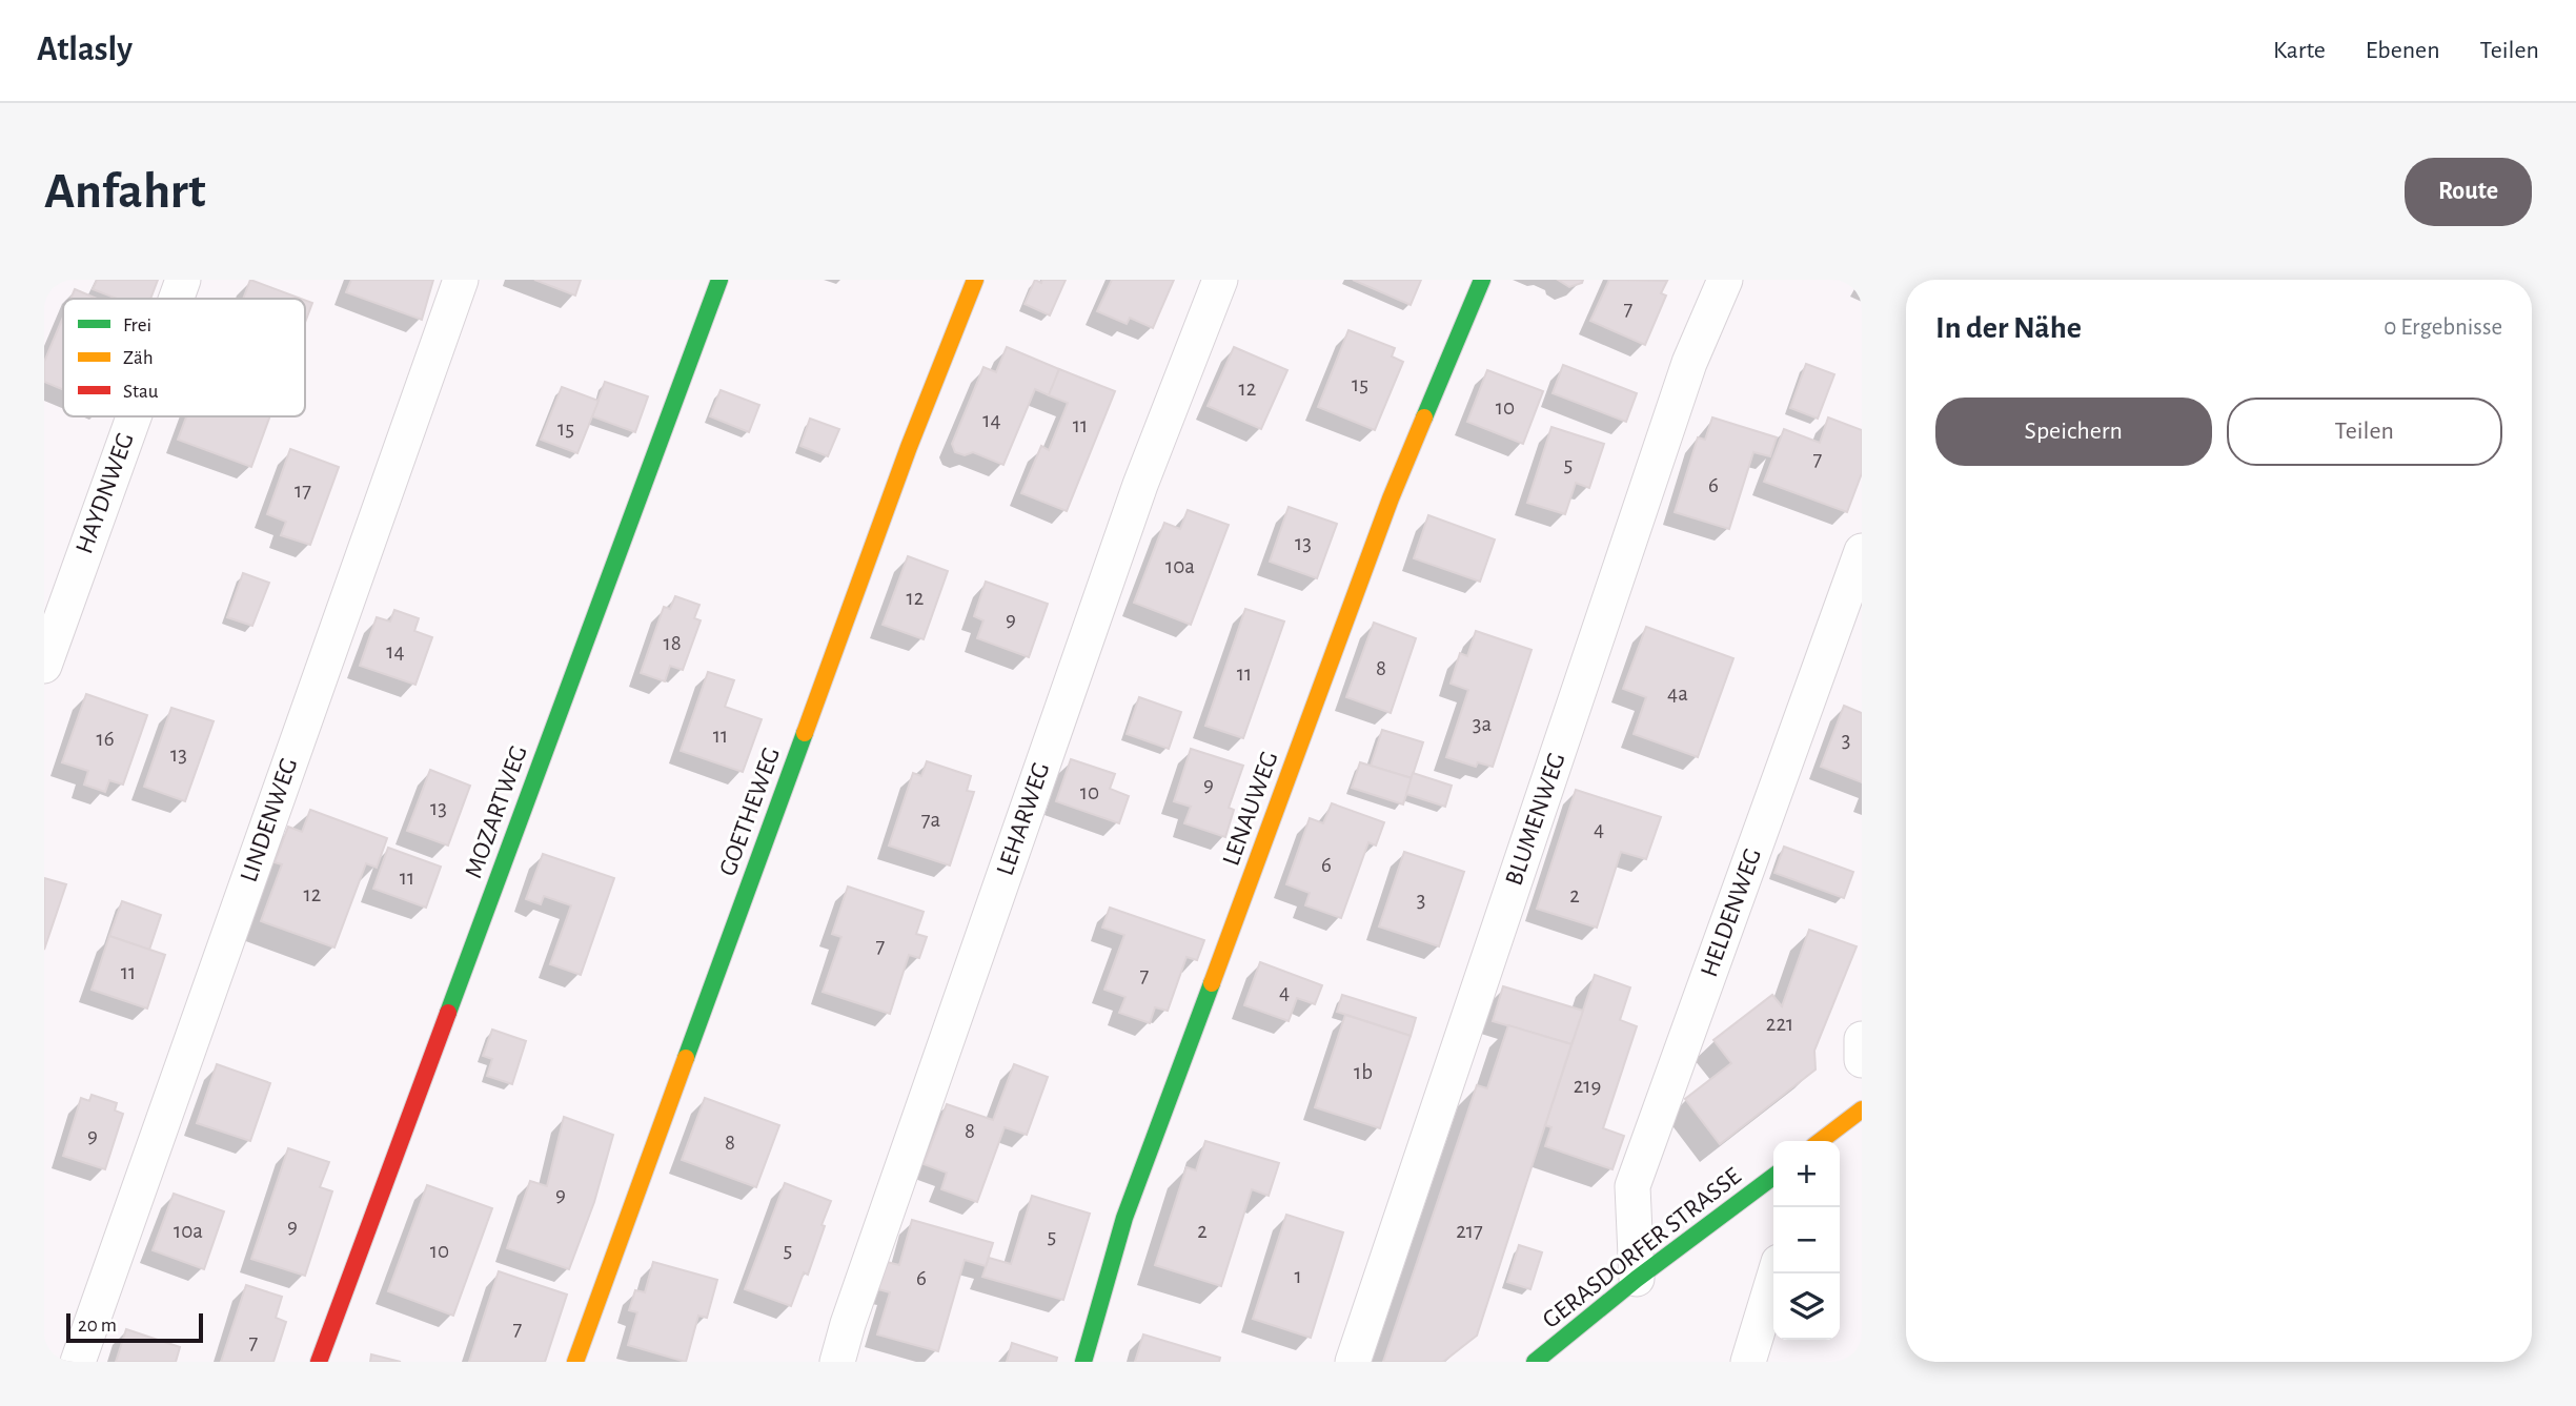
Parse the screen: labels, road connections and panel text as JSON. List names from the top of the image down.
{
  "streets": {
    "street": [
      "HAYDNWEG",
      "LENAUWEG",
      "MOZARTWEG",
      "GOETHEWEG",
      "LEHARWEG",
      "BLUMENWEG",
      "LINDENWEG",
      "HELDENWEG",
      "GERASDORFER STRASSE"
    ]
  },
  "crossings": [
    ["HELDENWEG", "GERASDORFER STRASSE"]
  ],
  "house_numbers": [
    "7",
    "15",
    "12",
    "10",
    "14",
    "11",
    "15",
    "7",
    "5",
    "6",
    "17",
    "13",
    "10a",
    "12",
    "9",
    "18",
    "14",
    "8",
    "11",
    "4a",
    "3a",
    "11",
    "16",
    "3",
    "13",
    "9",
    "10",
    "13",
    "7a",
    "4",
    "6",
    "11",
    "12",
    "2",
    "3",
    "7",
    "11",
    "7",
    "4",
    "221",
    "1b",
    "219",
    "8",
    "9",
    "8",
    "9",
    "9",
    "10a",
    "2",
    "217",
    "5",
    "5",
    "10",
    "1",
    "6",
    "7",
    "7"
  ],
  "legend": ["Frei", "Zäh", "Stau"],
  "scale_bar": "20 m",
  "page": {
    "header": "Atlasly",
    "nav": ["Karte", "Ebenen", "Teilen"],
    "buttons": [
      "Route",
      ["Speichern", "Teilen"]
    ],
    "title": "Anfahrt",
    "heading": ["In der Nähe", "0 Ergebnisse"],
    "map_buttons": ["+", "−"],
    "scale": "20 m"
  }
}
